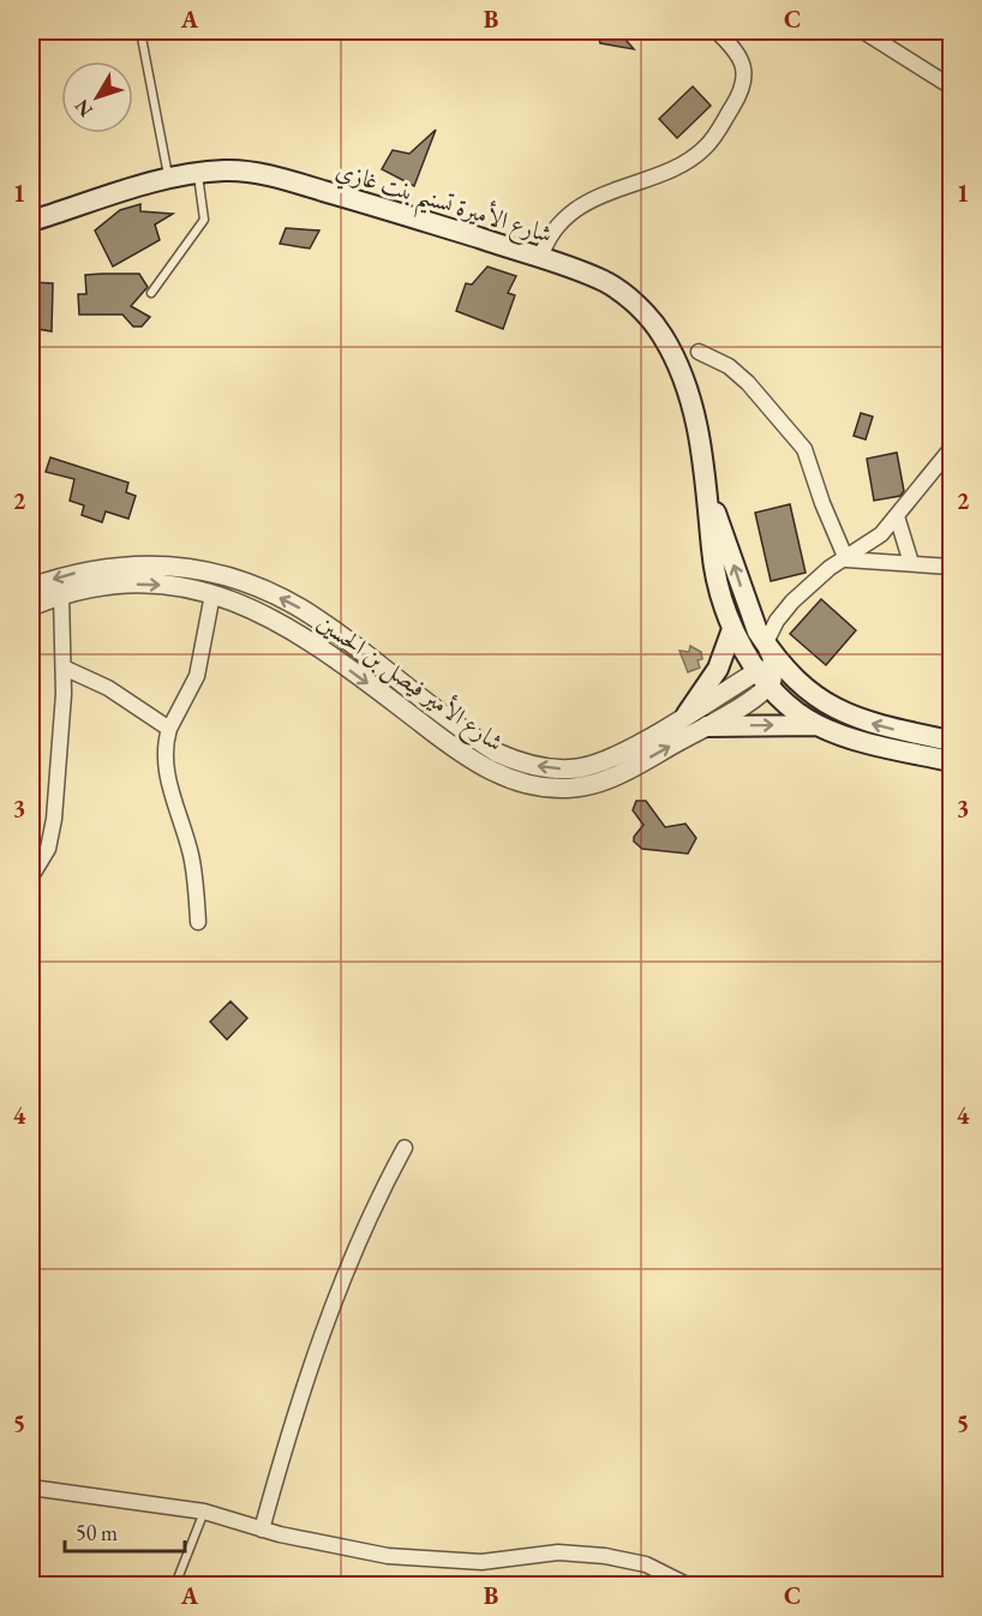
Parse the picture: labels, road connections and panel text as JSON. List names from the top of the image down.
{
  "streets": {
    "main road": ["شارع الأميرة تسنيم بنت غازي"],
    "street": ["شارع الأمير فيصل بن الحسين"]
  },
  "crossings": [
    ["شارع الأميرة تسنيم بنت غازي", "شارع الأمير فيصل بن الحسين"]
  ],
  "scale_bar": "50 m",
  "north": "bottom left",
  "grid": {
    "columns": ["A", "B", "C"],
    "rows": [
      "1",
      "2",
      "3",
      "4",
      "5"
    ]
  }
}
